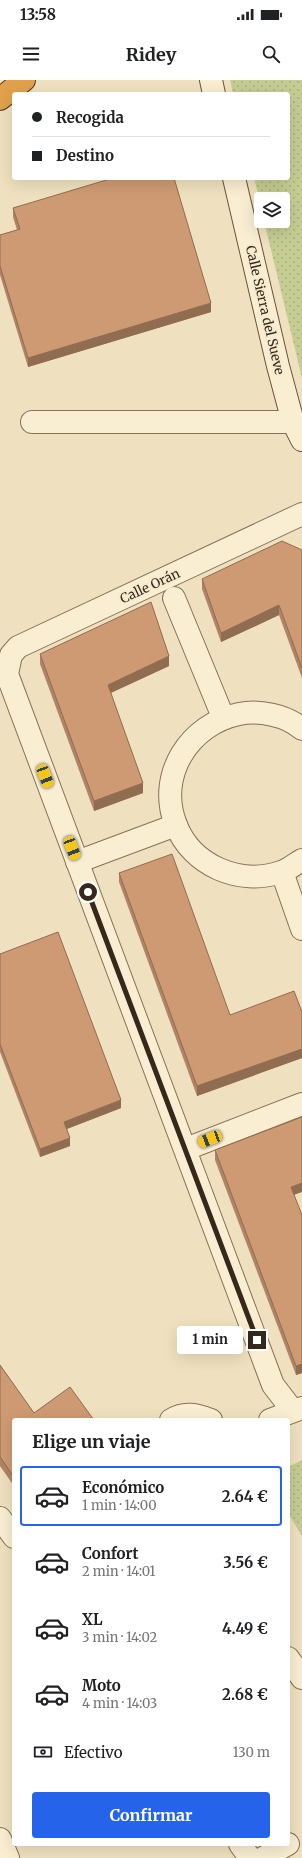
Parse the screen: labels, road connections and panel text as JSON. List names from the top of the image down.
{
  "streets": {
    "street": ["Calle Sierra del Sueve", "Calle Orán"]
  },
  "page": {
    "status": "13:58",
    "header": "Ridey",
    "banner": ["Recogida", "Destino"],
    "bubble": "1 min",
    "heading": "Elige un viaje",
    "list": [
      {
        "name": "Económico",
        "note": "1 min · 14:00",
        "value": "2.64 €"
      },
      {
        "name": "Confort",
        "note": "2 min · 14:01",
        "value": "3.56 €"
      },
      {
        "name": "XL",
        "note": "3 min · 14:02",
        "value": "4.49 €"
      },
      {
        "name": "Moto",
        "note": "4 min · 14:03",
        "value": "2.68 €"
      }
    ],
    "pay": ["Efectivo", "130 m"],
    "buttons": "Confirmar"
  }
}
